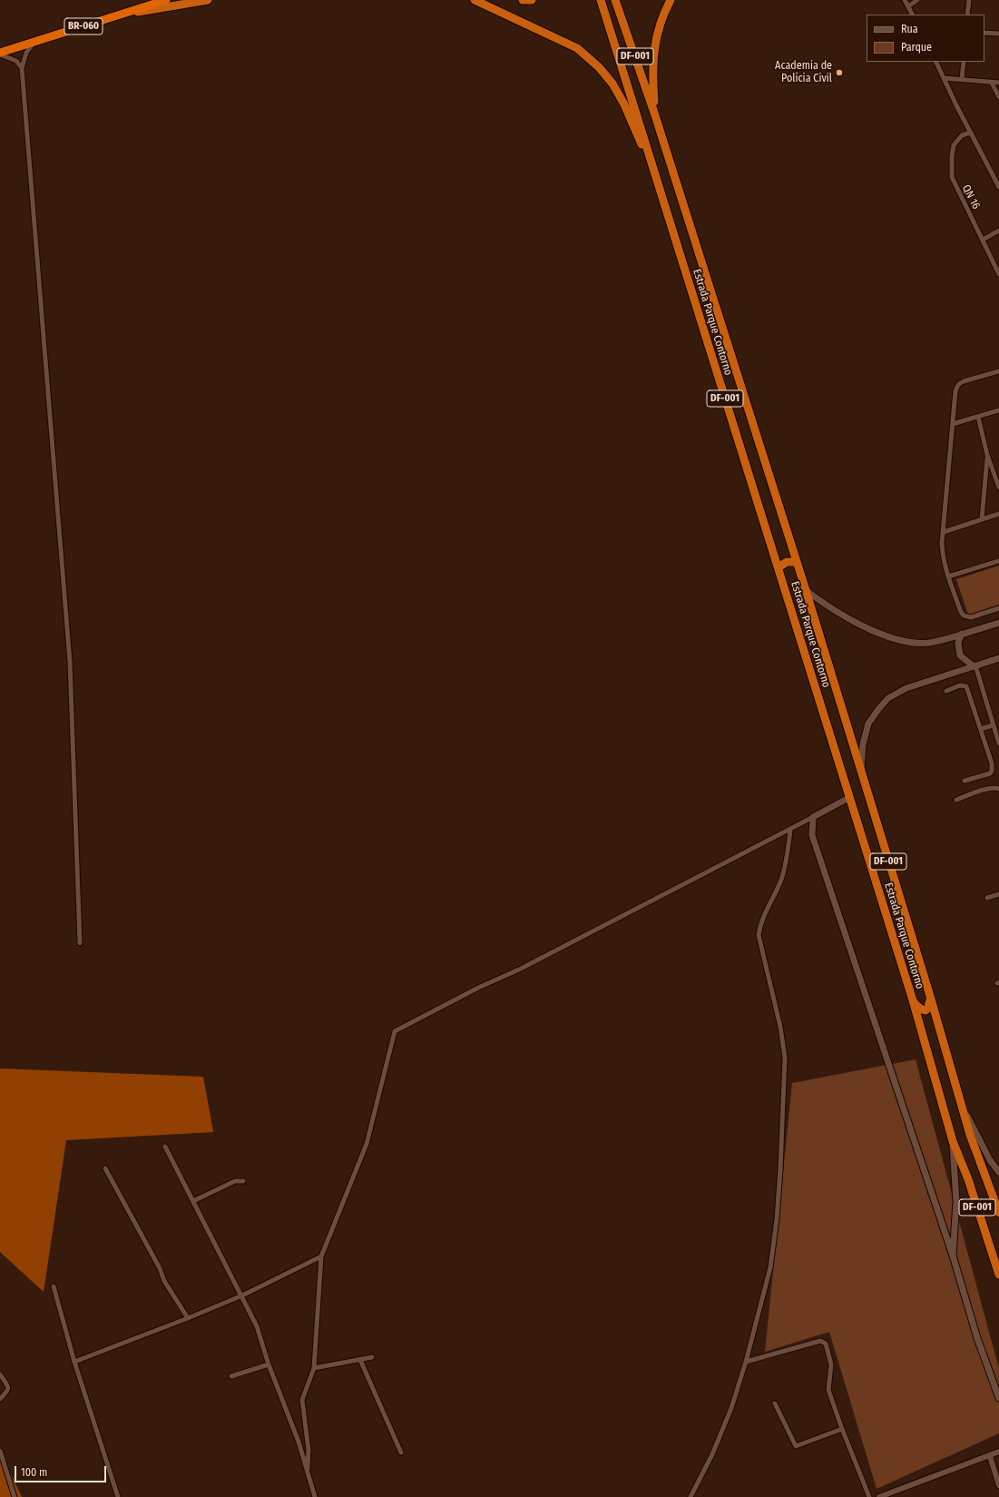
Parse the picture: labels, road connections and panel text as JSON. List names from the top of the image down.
{
  "streets": {
    "highway": ["BR-060", "DF-001", "Estrada Parque Contorno"],
    "street": ["QN 16"]
  },
  "places": ["Academia de Polícia Civil"],
  "legend": ["Rua", "Parque"],
  "scale_bar": "100 m"
}
